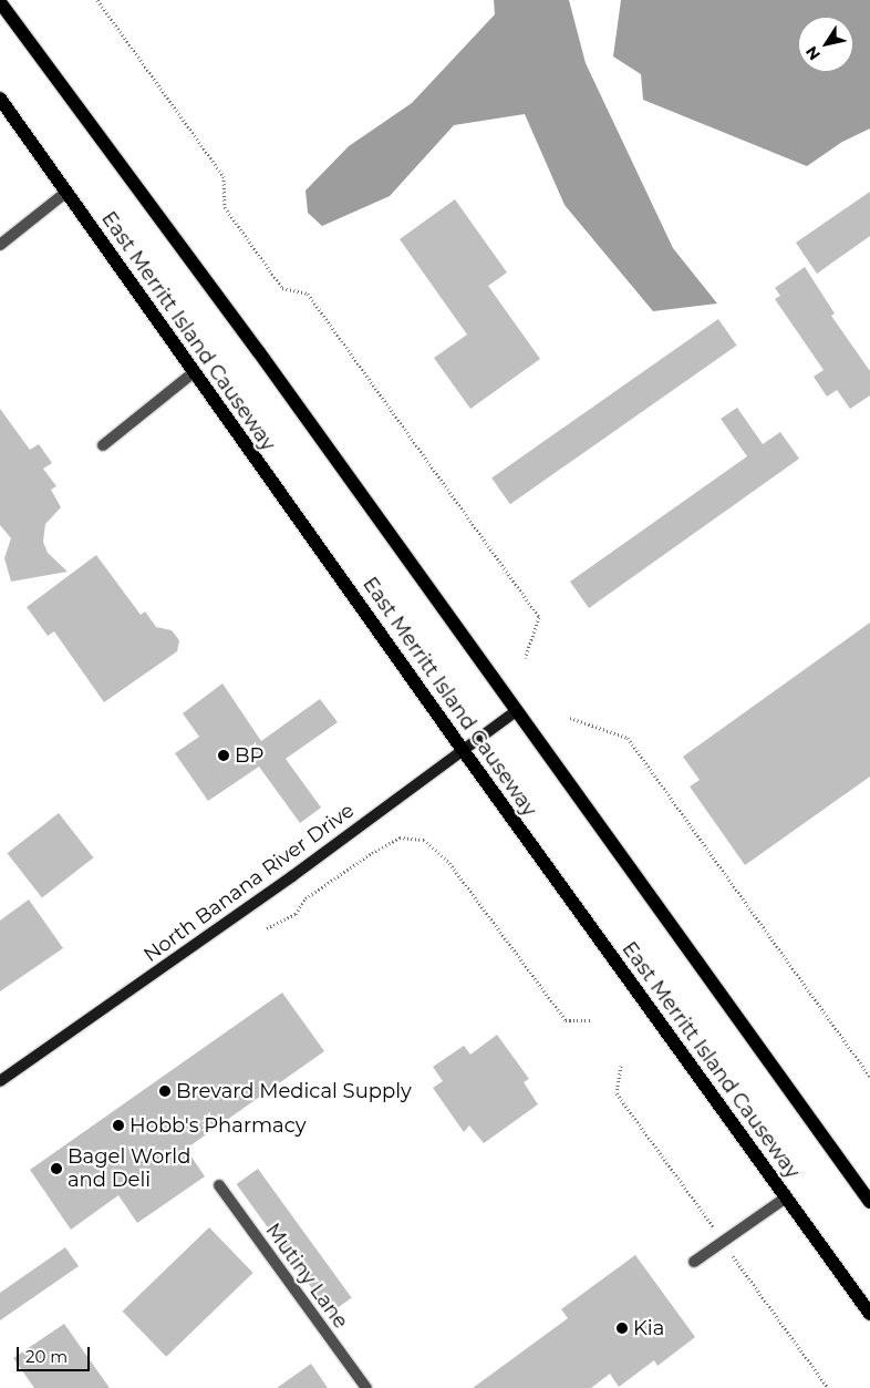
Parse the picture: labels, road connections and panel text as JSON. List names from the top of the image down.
{
  "streets": {
    "main road": ["East Merritt Island Causeway"],
    "street": ["North Banana River Drive", "Mutiny Lane"]
  },
  "crossings": [
    ["East Merritt Island Causeway", "North Banana River Drive"]
  ],
  "places": [
    "BP",
    "Brevard Medical Supply",
    "Hobb's Pharmacy",
    "Bagel World and Deli",
    "Kia"
  ],
  "scale_bar": "20 m",
  "north": "bottom left"
}
